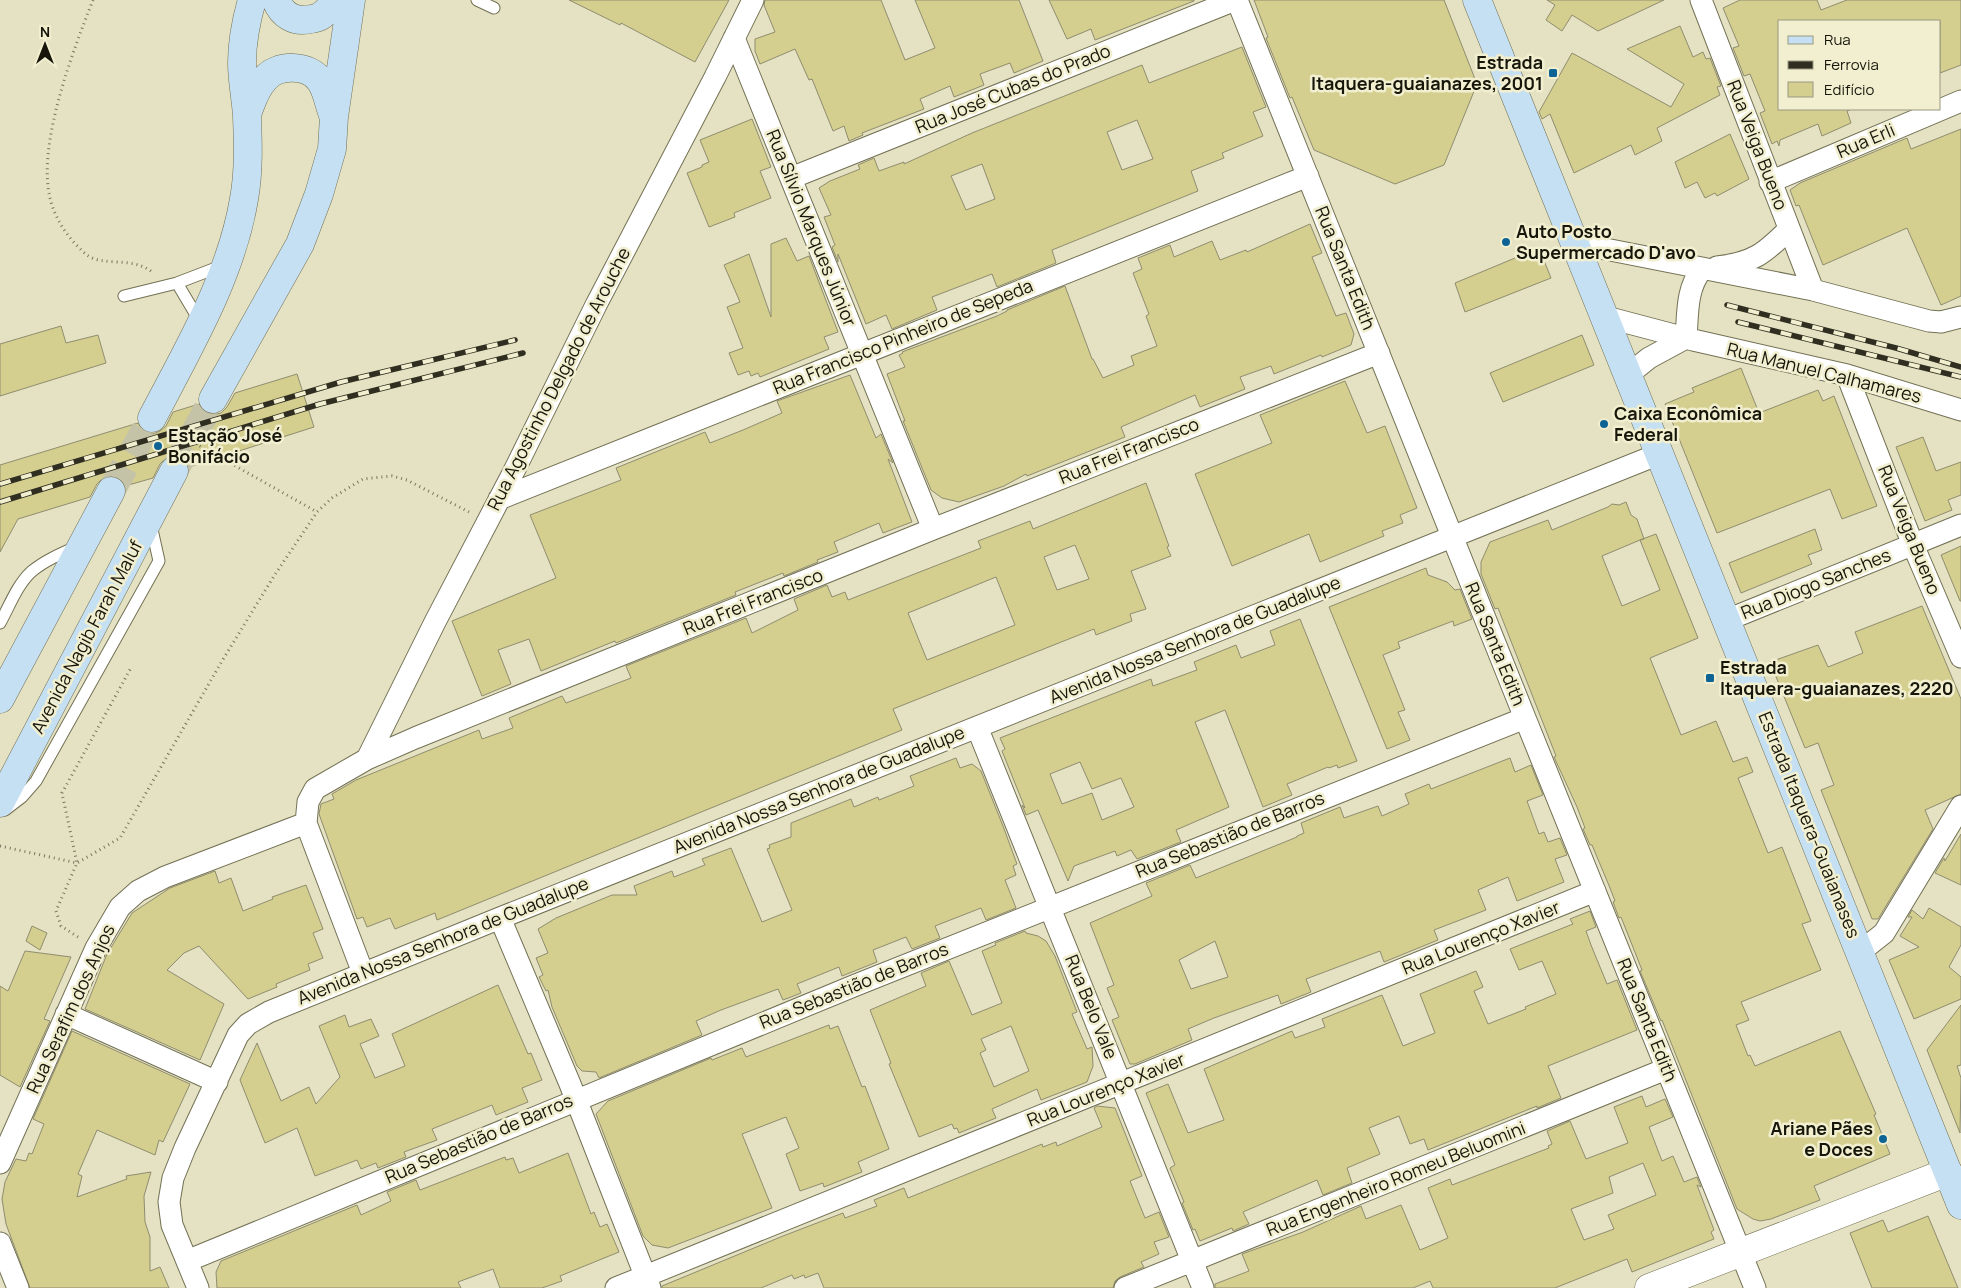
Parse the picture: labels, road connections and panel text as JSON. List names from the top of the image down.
{
  "streets": {
    "main road": ["Avenida Nagib Farah Maluf", "Estrada Itaquera-Guaianases"],
    "street": [
      "Rua José Cubas do Prado",
      "Rua Erli",
      "Rua Veiga Bueno",
      "Rua Sílvio Marques Júnior",
      "Rua Santa Edith",
      "Rua Francisco Pinheiro de Sepeda",
      "Rua Manuel Calhamares",
      "Rua Agostinho Delgado de Arouche",
      "Rua Frei Francisco",
      "Rua Diogo Sanches",
      "Avenida Nossa Senhora de Guadalupe",
      "Rua Sebastião de Barros",
      "Rua Lourenço Xavier",
      "Rua Belo Vale",
      "Rua Serafim dos Anjos",
      "Rua Engenheiro Romeu Beluomini"
    ]
  },
  "crossings": [
    ["Rua José Cubas do Prado", "Rua Sílvio Marques Júnior"],
    ["Rua José Cubas do Prado", "Rua Santa Edith"],
    ["Rua Erli", "Rua Veiga Bueno"],
    ["Rua Veiga Bueno", "Rua Manuel Calhamares"],
    ["Rua Veiga Bueno", "Rua Diogo Sanches"],
    ["Rua Sílvio Marques Júnior", "Rua Francisco Pinheiro de Sepeda"],
    ["Rua Sílvio Marques Júnior", "Rua Agostinho Delgado de Arouche"],
    ["Rua Sílvio Marques Júnior", "Rua Frei Francisco"],
    ["Rua Santa Edith", "Rua Francisco Pinheiro de Sepeda"],
    ["Rua Santa Edith", "Rua Frei Francisco"],
    ["Rua Santa Edith", "Avenida Nossa Senhora de Guadalupe"],
    ["Rua Santa Edith", "Rua Sebastião de Barros"],
    ["Rua Santa Edith", "Rua Lourenço Xavier"],
    ["Rua Santa Edith", "Rua Engenheiro Romeu Beluomini"],
    ["Rua Francisco Pinheiro de Sepeda", "Rua Agostinho Delgado de Arouche"],
    ["Rua Manuel Calhamares", "Estrada Itaquera-Guaianases"],
    ["Rua Agostinho Delgado de Arouche", "Rua Frei Francisco"],
    ["Rua Frei Francisco", "Avenida Nossa Senhora de Guadalupe"],
    ["Rua Frei Francisco", "Rua Serafim dos Anjos"],
    ["Rua Diogo Sanches", "Estrada Itaquera-Guaianases"],
    ["Avenida Nossa Senhora de Guadalupe", "Estrada Itaquera-Guaianases"],
    ["Avenida Nossa Senhora de Guadalupe", "Rua Sebastião de Barros"],
    ["Avenida Nossa Senhora de Guadalupe", "Rua Belo Vale"],
    ["Rua Sebastião de Barros", "Rua Belo Vale"],
    ["Rua Lourenço Xavier", "Rua Belo Vale"],
    ["Rua Belo Vale", "Rua Engenheiro Romeu Beluomini"]
  ],
  "places": {
    "transit": ["Estrada Itaquera-guaianazes, 2001", "Estrada Itaquera-guaianazes, 2220"],
    "other": [
      "Auto Posto Supermercado D'avo",
      "Caixa Econômica Federal",
      "Estação José Bonifácio",
      "Ariane Pães e Doces"
    ]
  },
  "legend": ["Rua", "Ferrovia", "Edifício"],
  "north": "top"
}
